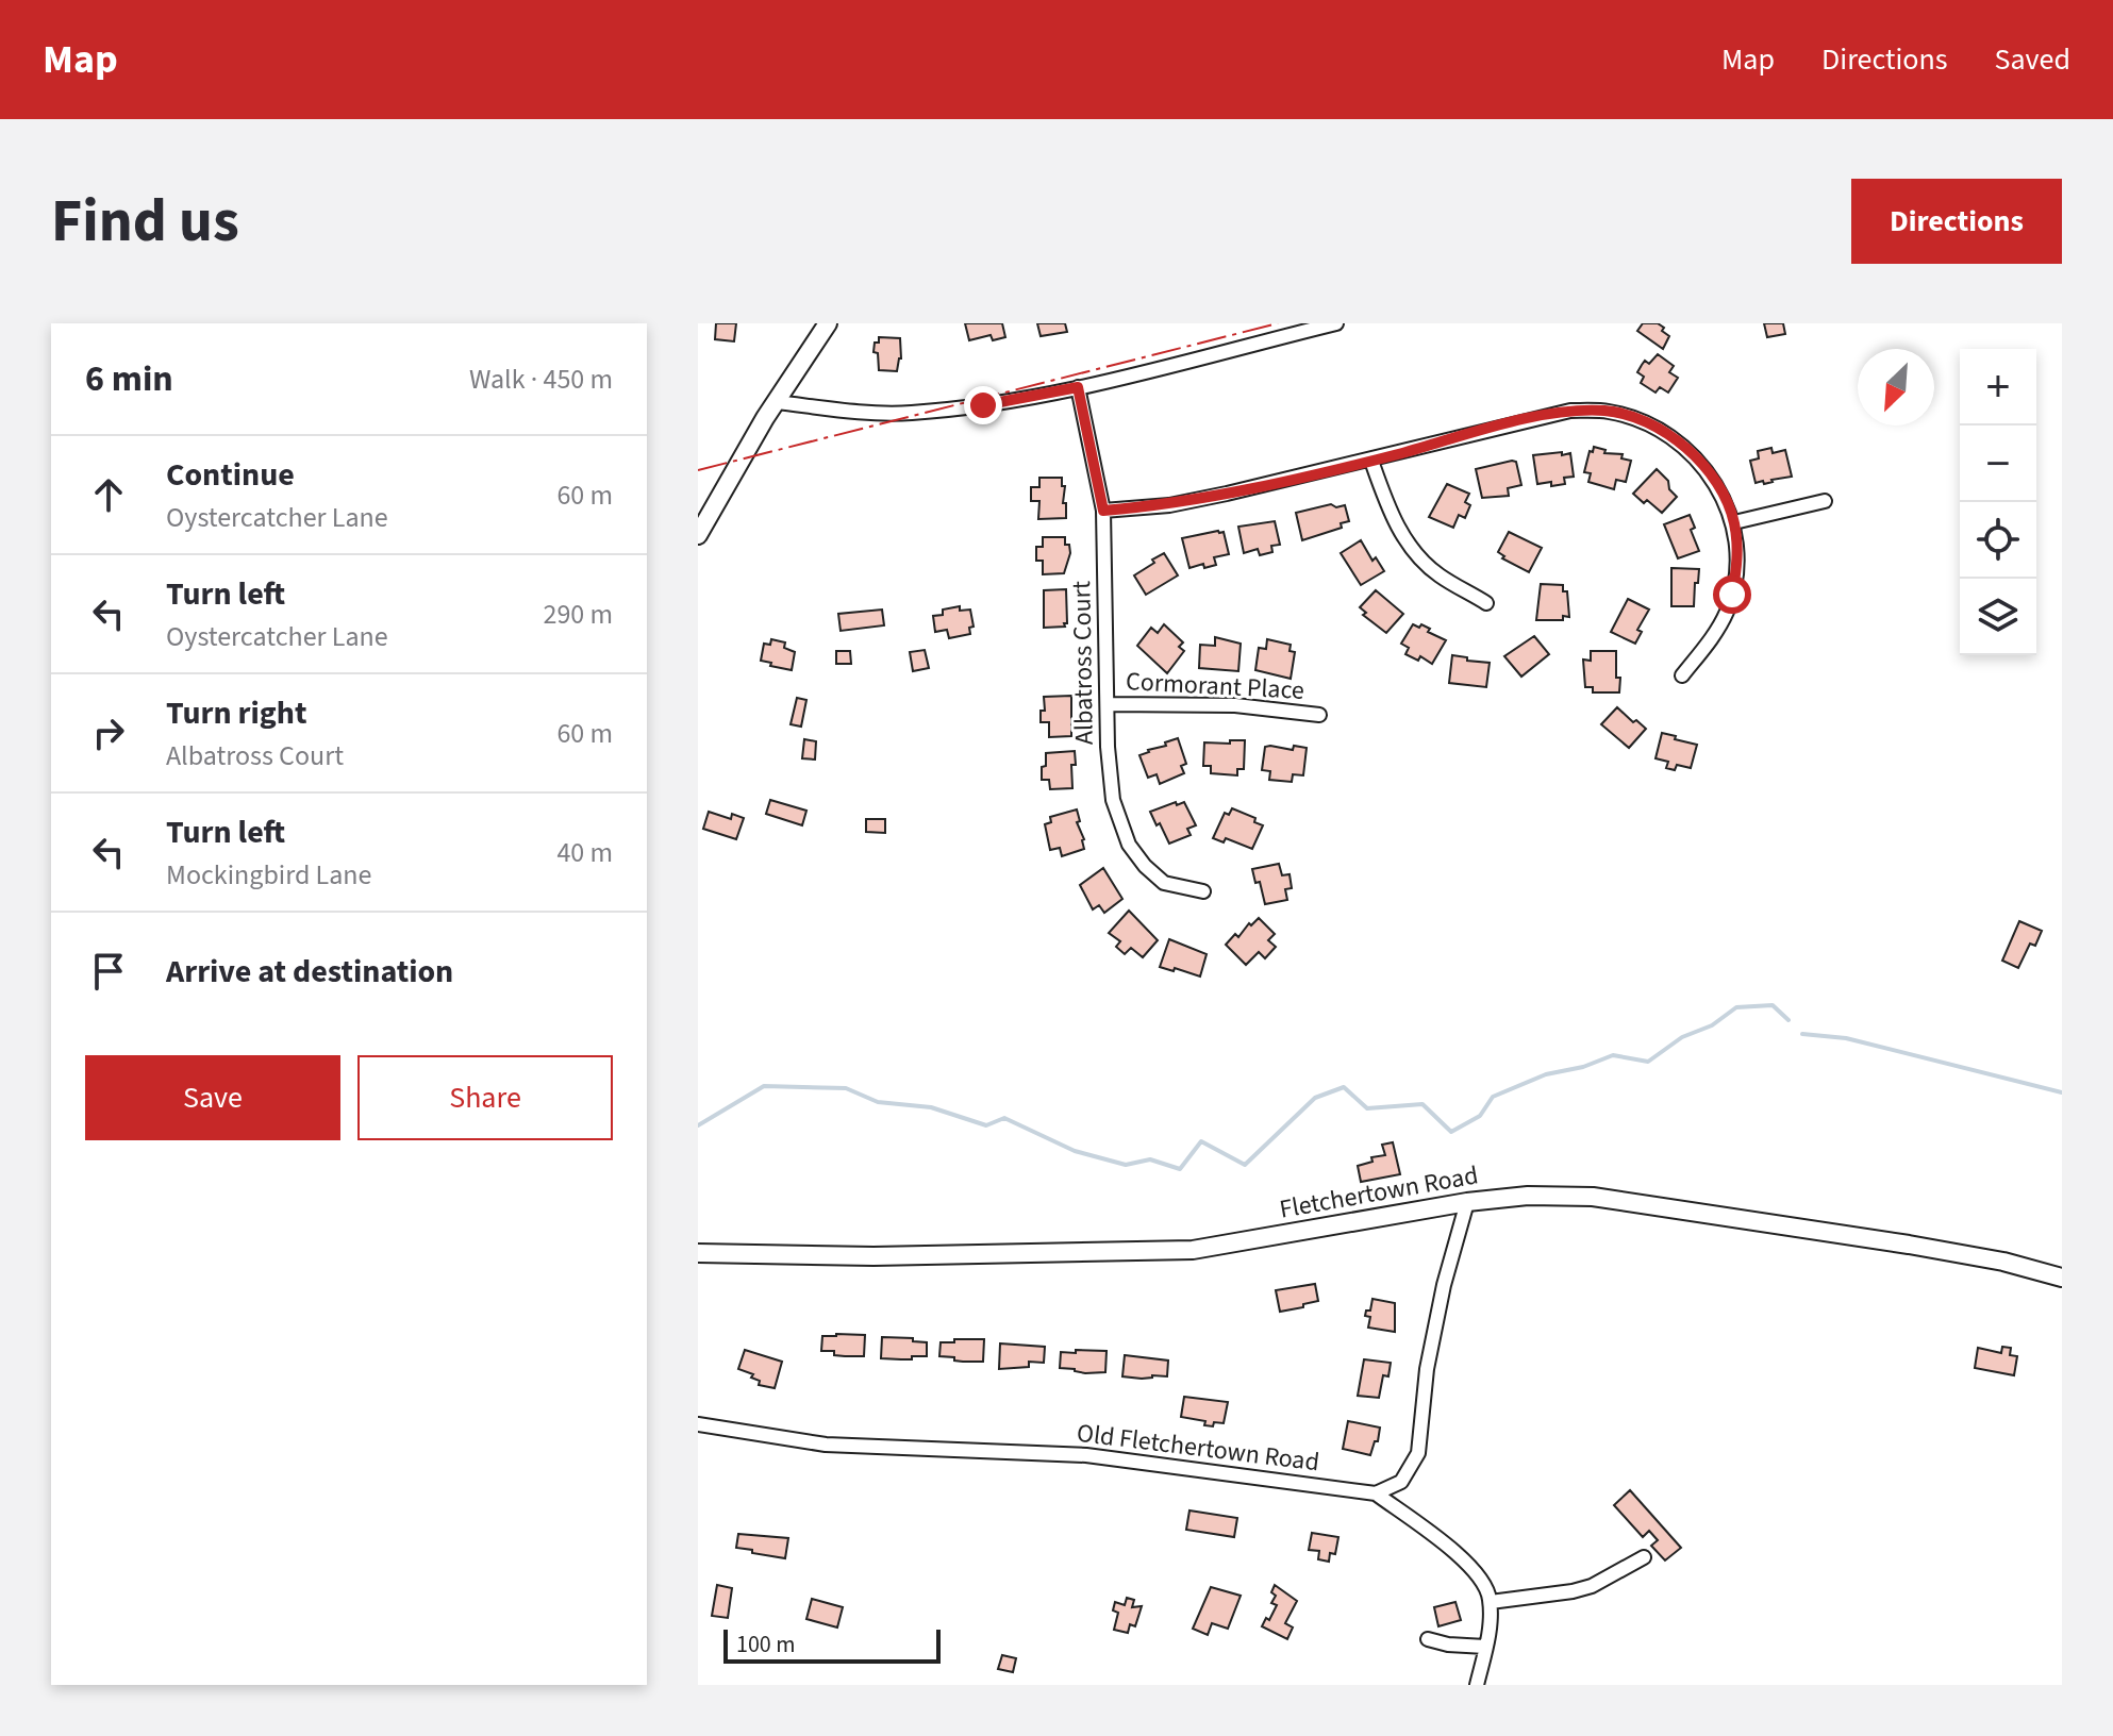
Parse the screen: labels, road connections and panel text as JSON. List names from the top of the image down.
{
  "streets": {
    "street": [
      "Albatross Court",
      "Cormorant Place",
      "Fletchertown Road",
      "Old Fletchertown Road"
    ]
  },
  "crossings": [
    ["Albatross Court", "Cormorant Place"]
  ],
  "scale_bar": "100 m",
  "north": "bottom left",
  "page": {
    "header": "Map",
    "nav": ["Map", "Directions", "Saved"],
    "buttons": [
      "Directions",
      ["Save", "Share"]
    ],
    "title": "Find us",
    "heading": ["6 min", "Walk · 450 m"],
    "map_buttons": ["+", "−"],
    "list": [
      ["Continue", "Oystercatcher Lane", "60 m"],
      ["Turn left", "Oystercatcher Lane", "290 m"],
      ["Turn right", "Albatross Court", "60 m"],
      ["Turn left", "Mockingbird Lane", "40 m"],
      "Arrive at destination"
    ],
    "scale": "100 m"
  }
}
